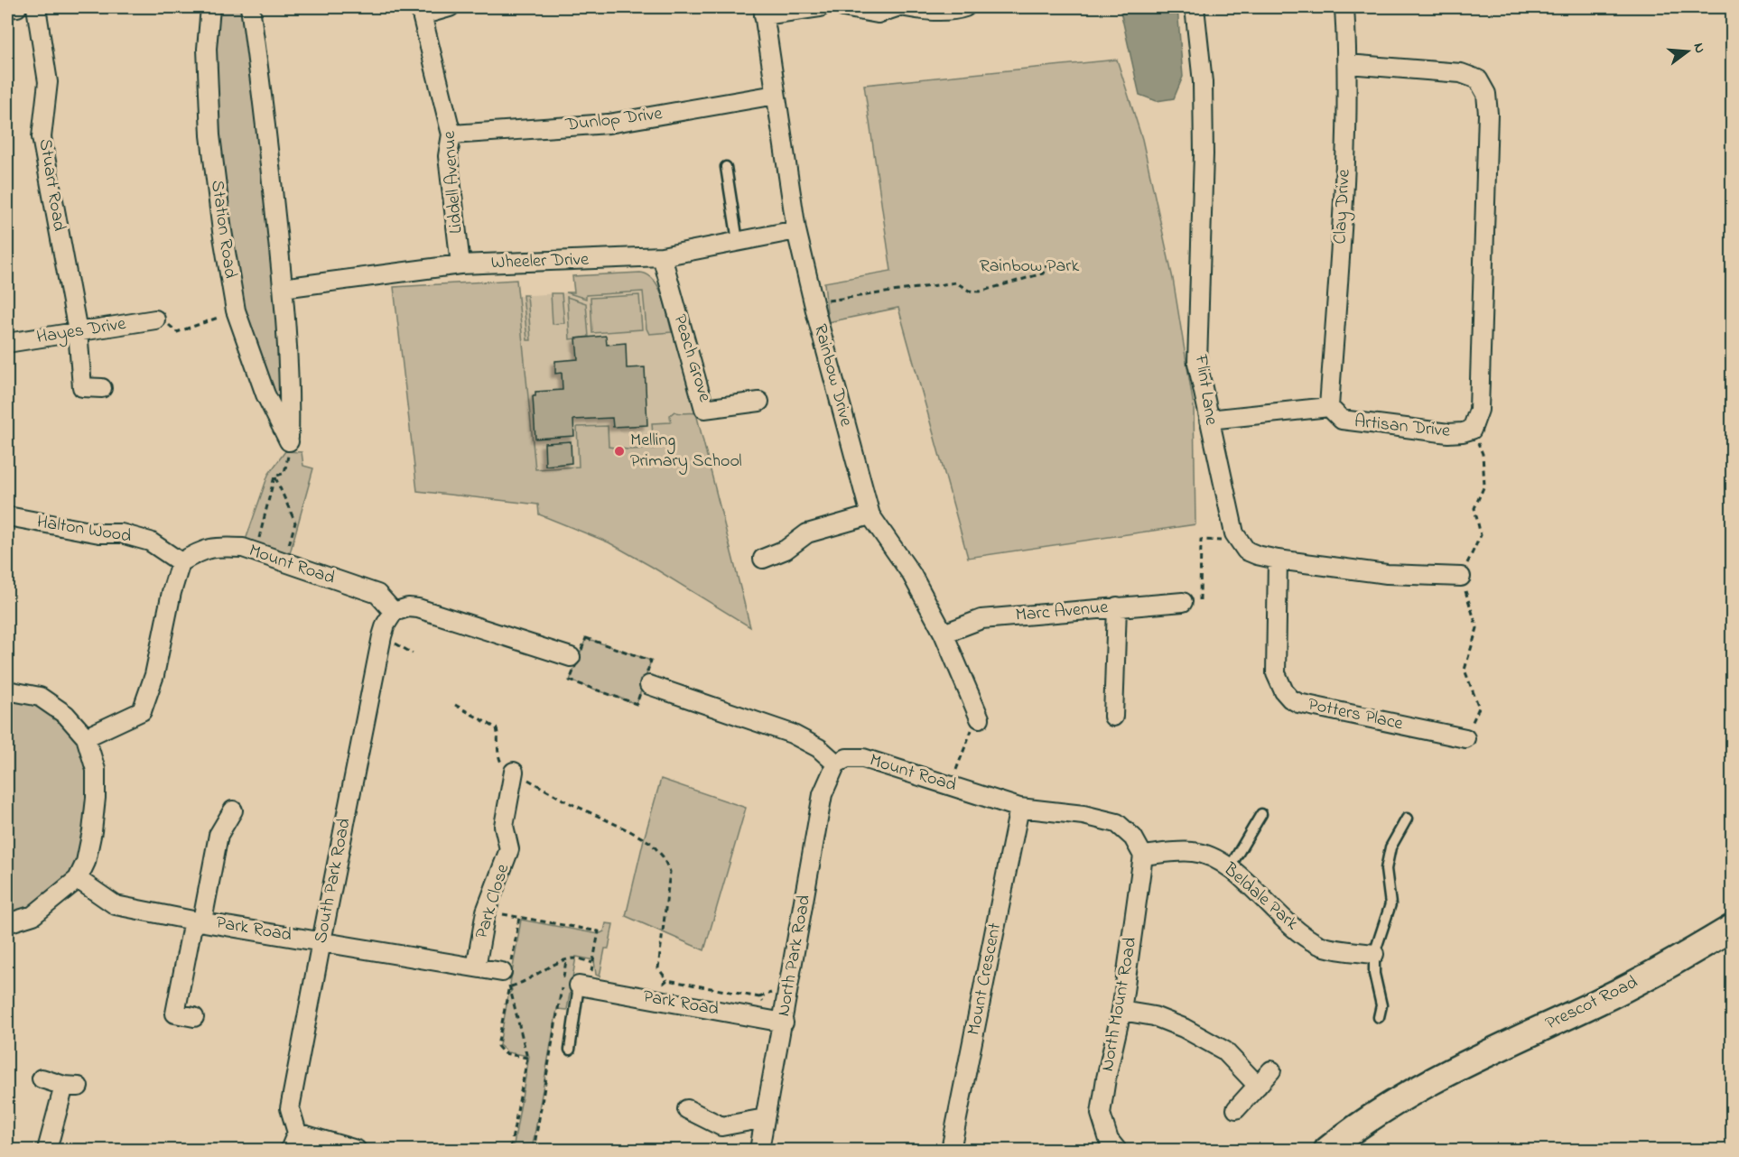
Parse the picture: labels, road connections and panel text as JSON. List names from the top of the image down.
{
  "streets": {
    "main road": ["Prescot Road"],
    "street": [
      "Dunlop Drive",
      "Liddell Avenue",
      "Stuart Road",
      "Clay Drive",
      "Station Road",
      "Wheeler Drive",
      "Hayes Drive",
      "Peach Grove",
      "Rainbow Drive",
      "Flint Lane",
      "Artisan Drive",
      "Halton Wood",
      "Mount Road",
      "Marc Avenue",
      "Potters Place",
      "South Park Road",
      "Beldale Park",
      "Park Close",
      "Park Road",
      "North Park Road",
      "Mount Crescent",
      "North Mount Road"
    ]
  },
  "crossings": [
    ["Dunlop Drive", "Liddell Avenue"],
    ["Dunlop Drive", "Rainbow Drive"],
    ["Liddell Avenue", "Wheeler Drive"],
    ["Stuart Road", "Hayes Drive"],
    ["Clay Drive", "Artisan Drive"],
    ["Wheeler Drive", "Peach Grove"],
    ["Wheeler Drive", "Rainbow Drive"],
    ["Rainbow Drive", "Marc Avenue"],
    ["Halton Wood", "Mount Road"],
    ["Mount Road", "South Park Road"],
    ["Mount Road", "Beldale Park"],
    ["Mount Road", "North Park Road"],
    ["Mount Road", "Mount Crescent"],
    ["Mount Road", "North Mount Road"],
    ["South Park Road", "Park Road"],
    ["Beldale Park", "North Mount Road"],
    ["Park Close", "Park Road"],
    ["Park Road", "North Park Road"]
  ],
  "parks": ["Rainbow Park"],
  "places": ["Melling Primary School"],
  "north": "right"
}
